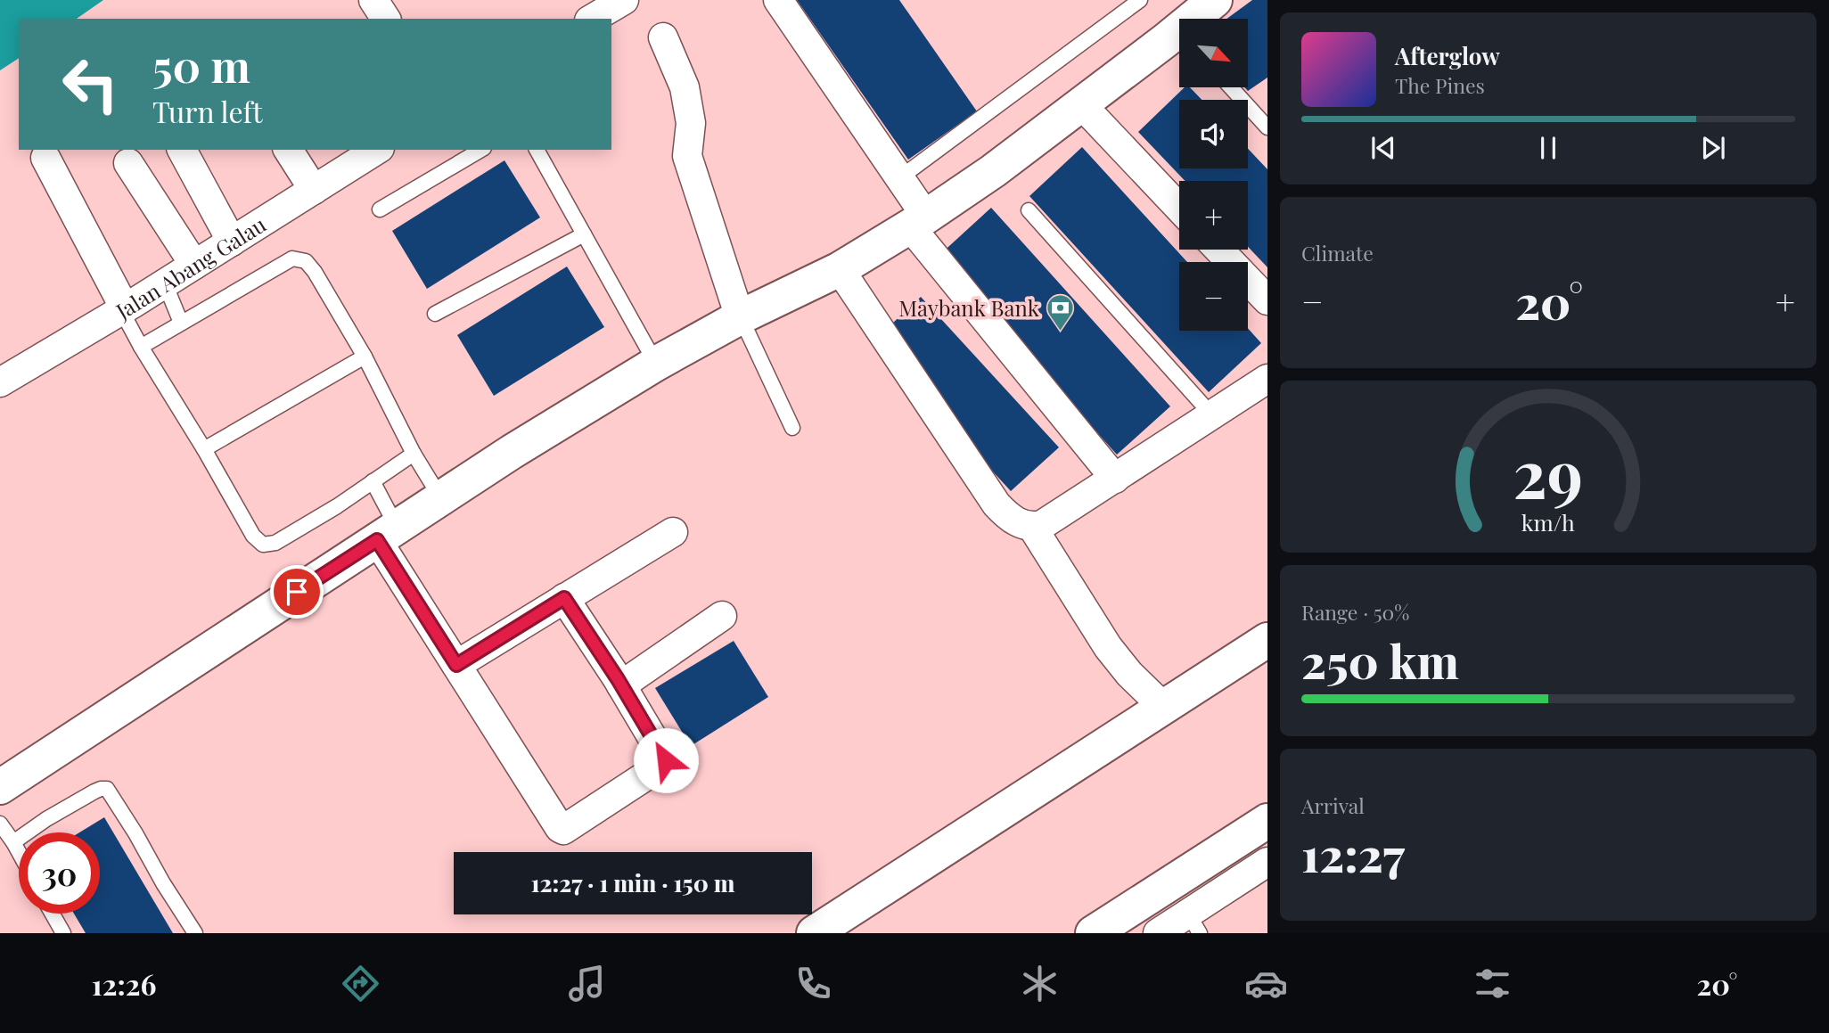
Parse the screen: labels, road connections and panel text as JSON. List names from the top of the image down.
{
  "streets": {
    "street": ["Jalan Abang Galau"]
  },
  "places": {
    "bank": ["Maybank Bank"]
  },
  "north": "bottom right",
  "page": {
    "map_buttons": ["+", "−"],
    "turn": ["50 m", "Turn left"],
    "song": ["Afterglow", "The Pines"],
    "tile": [
      "Climate",
      ["Range · 50%", "250 km"],
      ["Arrival", "12:27"]
    ],
    "heat": ["−", "20°", "+"],
    "limit": "30",
    "trip": "12:27 · 1 min · 150 m",
    "tabs": ["12:26", "20°"],
    "gauge": ["29", "km/h"]
  }
}
